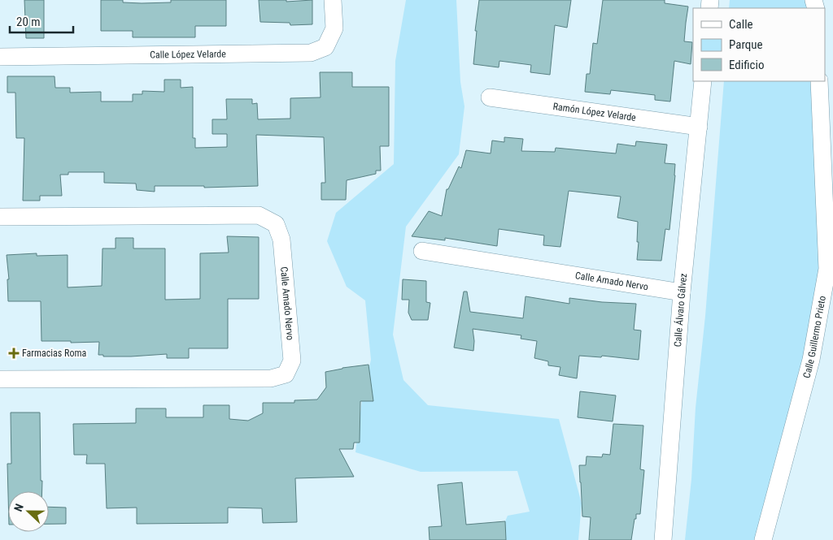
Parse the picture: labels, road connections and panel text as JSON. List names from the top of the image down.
{
  "streets": {
    "street": [
      "Calle López Velarde",
      "Ramón López Velarde",
      "Calle Amado Nervo",
      "Calle Álvaro Gálvez",
      "Calle Guillermo Prieto"
    ]
  },
  "crossings": [
    ["Ramón López Velarde", "Calle Álvaro Gálvez"],
    ["Calle Amado Nervo", "Calle Álvaro Gálvez"]
  ],
  "places": {
    "health": ["Farmacias Roma"]
  },
  "legend": ["Calle", "Parque", "Edificio"],
  "scale_bar": "20 m",
  "north": "left"
}
